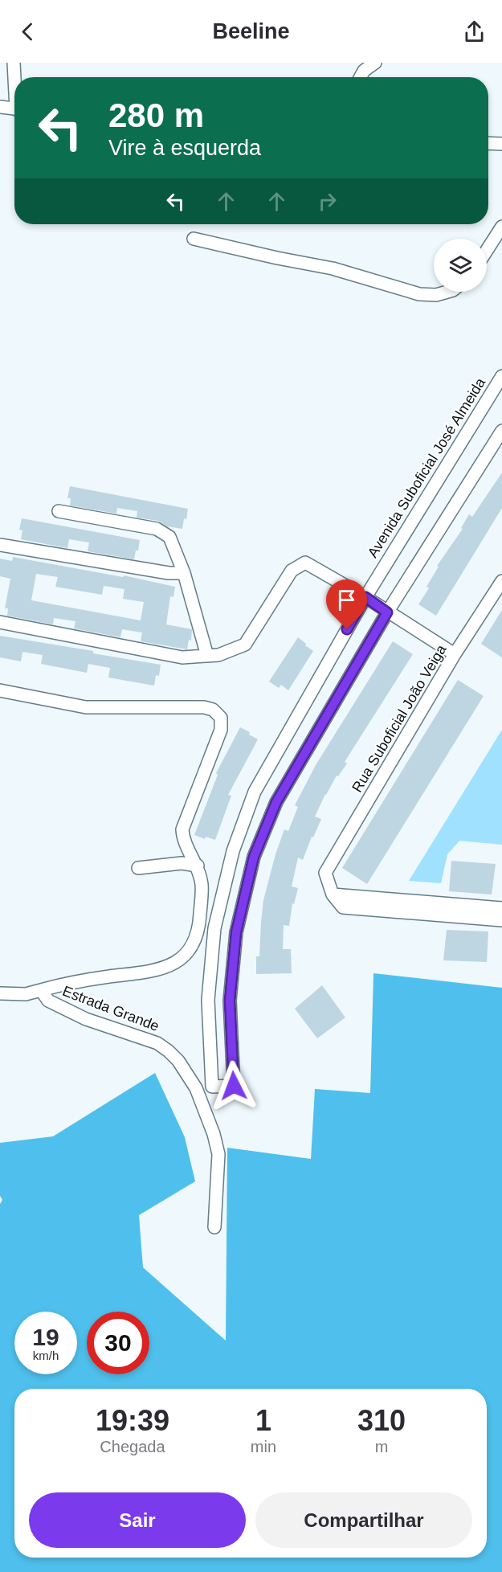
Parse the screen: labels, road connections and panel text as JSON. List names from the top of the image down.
{
  "streets": {
    "street": ["Avenida Suboficial José Almeida", "Rua Suboficial João Veiga", "Estrada Grande"]
  },
  "page": {
    "header": "Beeline",
    "turn": ["280 m", "Vire à esquerda"],
    "speed": "19 km/h",
    "limit": "30",
    "eta": [
      "19:39",
      "Chegada",
      "1",
      "min",
      "310",
      "m"
    ],
    "buttons": ["Sair", "Compartilhar"]
  }
}
